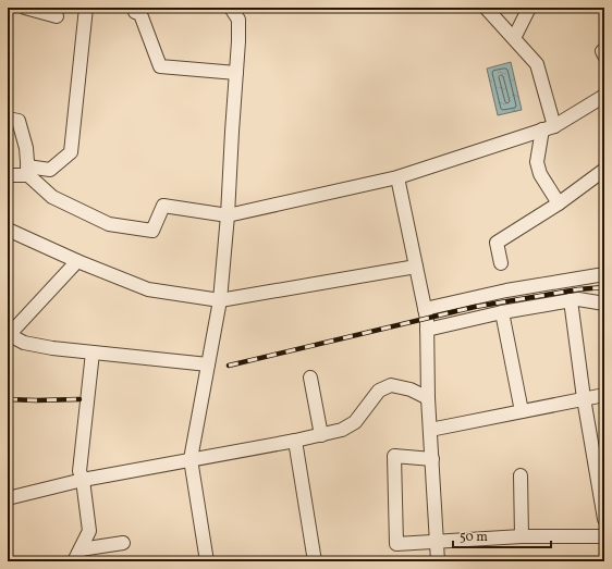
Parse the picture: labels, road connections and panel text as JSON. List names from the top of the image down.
{
  "scale_bar": "50 m"
}
